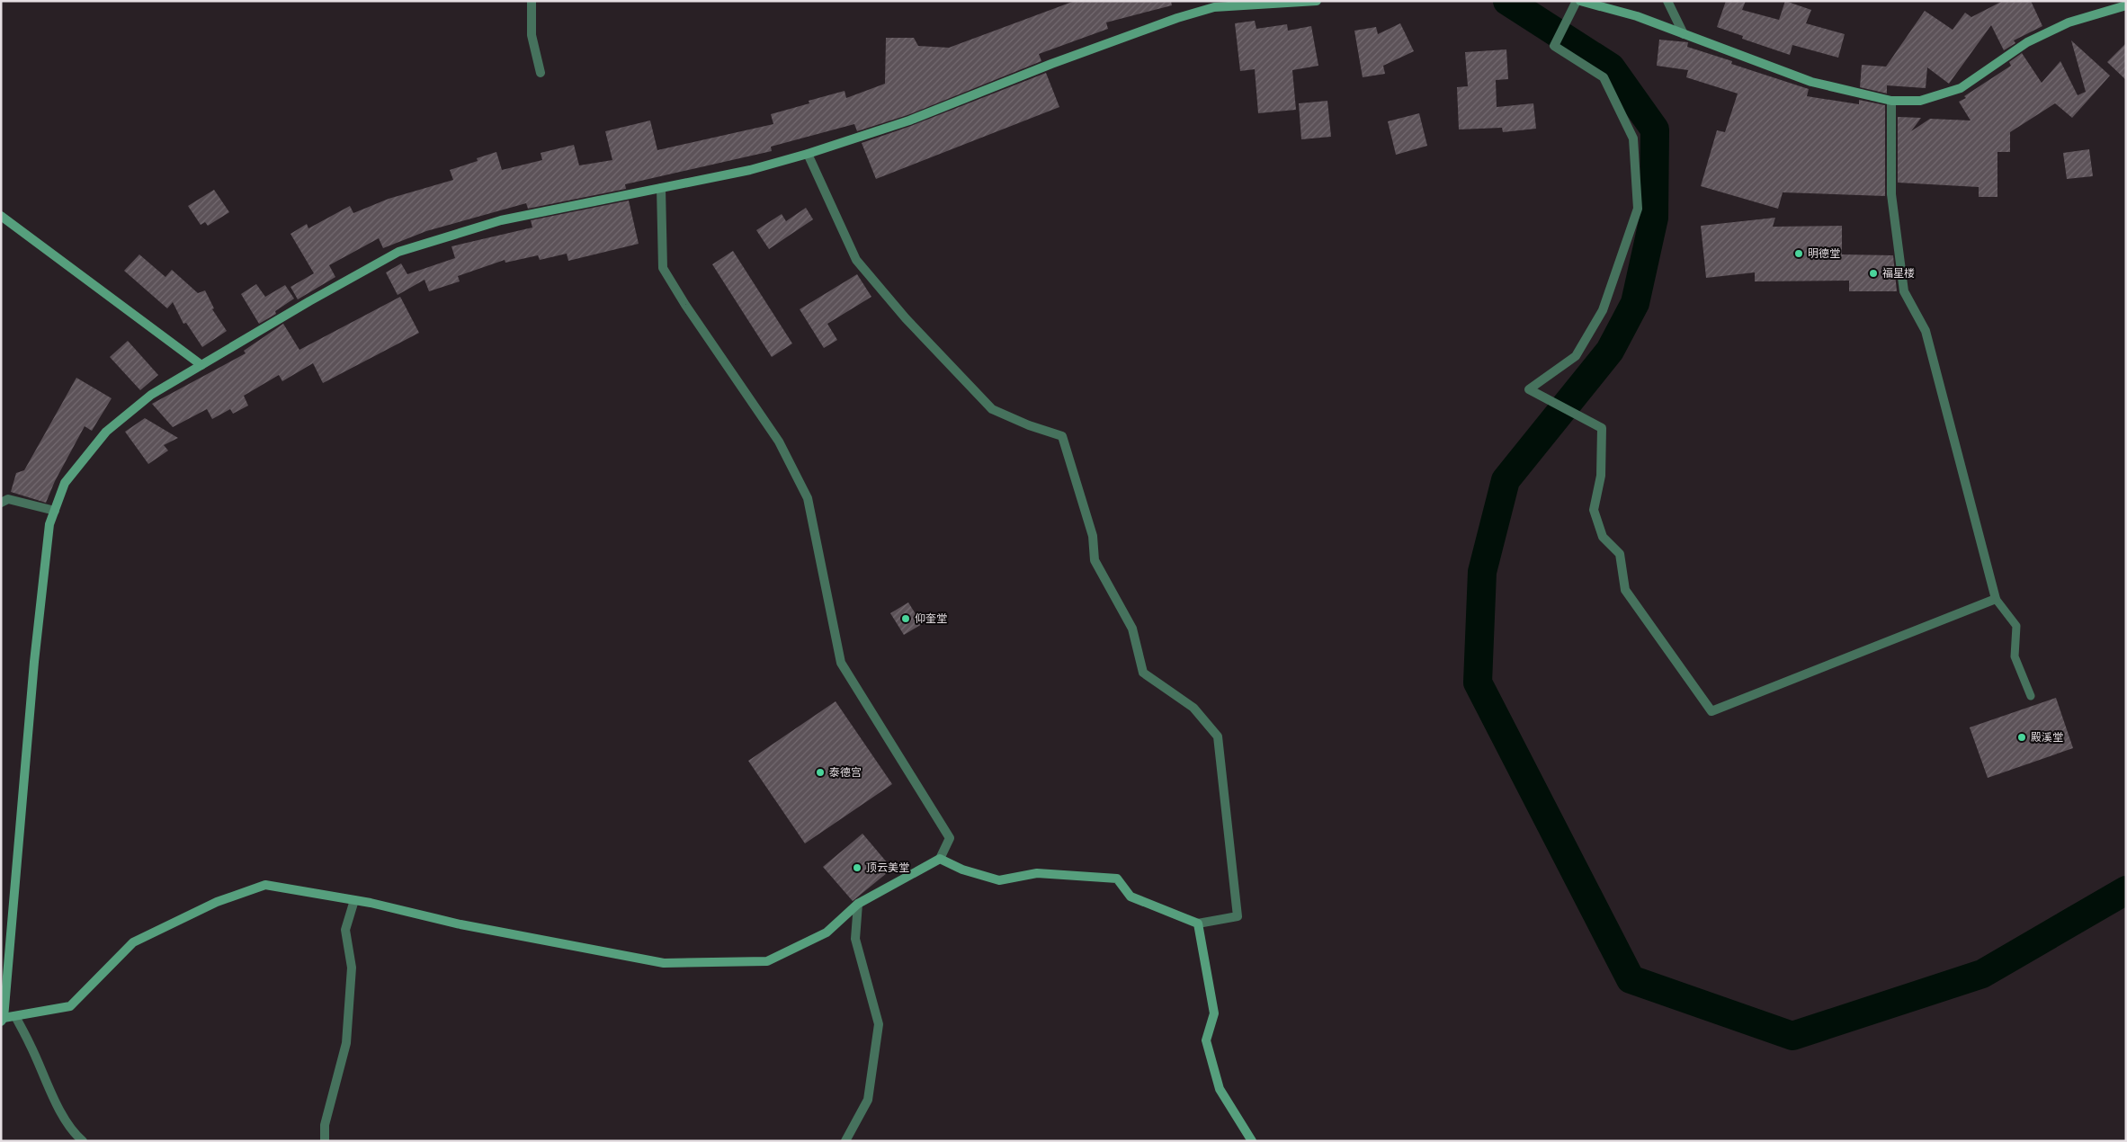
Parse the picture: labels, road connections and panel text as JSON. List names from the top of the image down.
{
  "places": [
    "明德堂",
    "福星楼",
    "仰奎堂",
    "殿溪堂",
    "泰德宫",
    "顶云美堂"
  ]
}
